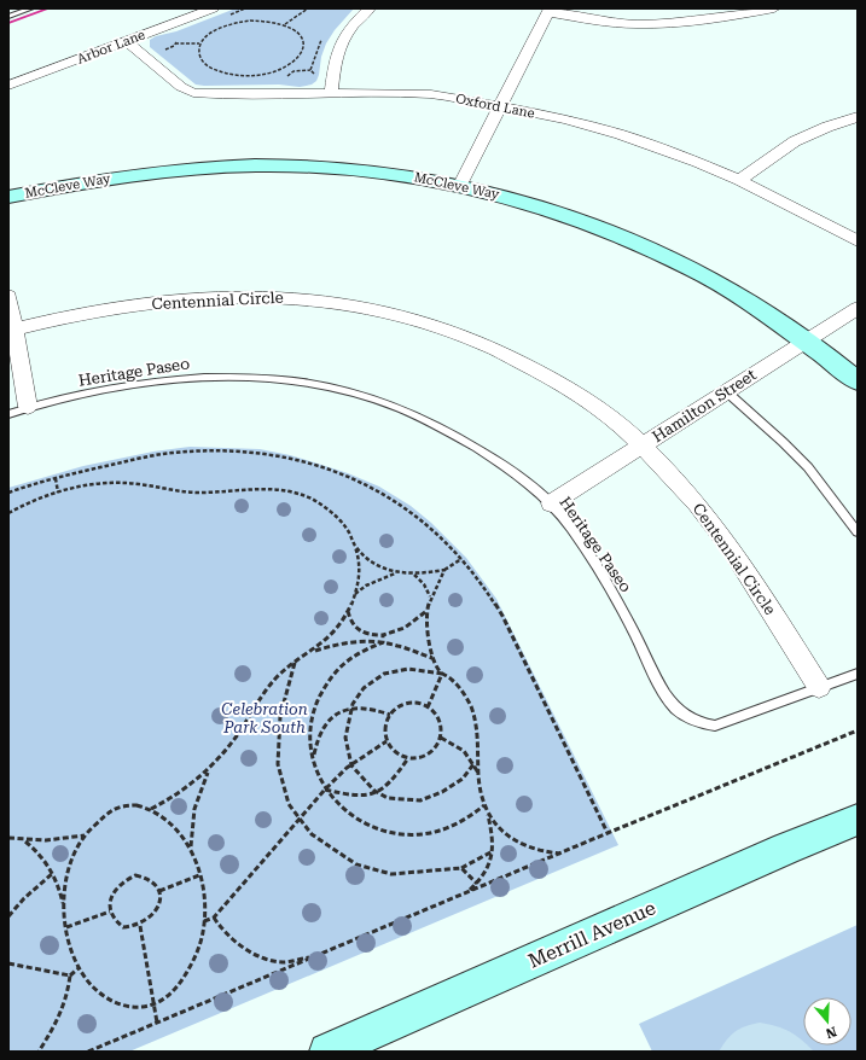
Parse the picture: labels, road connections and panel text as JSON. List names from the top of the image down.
{
  "streets": {
    "street": [
      "Arbor Lane",
      "Oxford Lane",
      "McCleve Way",
      "Centennial Circle",
      "Hamilton Street",
      "Merrill Avenue"
    ],
    "lane": ["Heritage Paseo"]
  },
  "crossings": [
    ["Arbor Lane", "Oxford Lane"],
    ["McCleve Way", "Hamilton Street"],
    ["Centennial Circle", "Heritage Paseo"],
    ["Centennial Circle", "Hamilton Street"],
    ["Heritage Paseo", "Hamilton Street"]
  ],
  "parks": ["Celebration Park South"],
  "north": "bottom"
}
